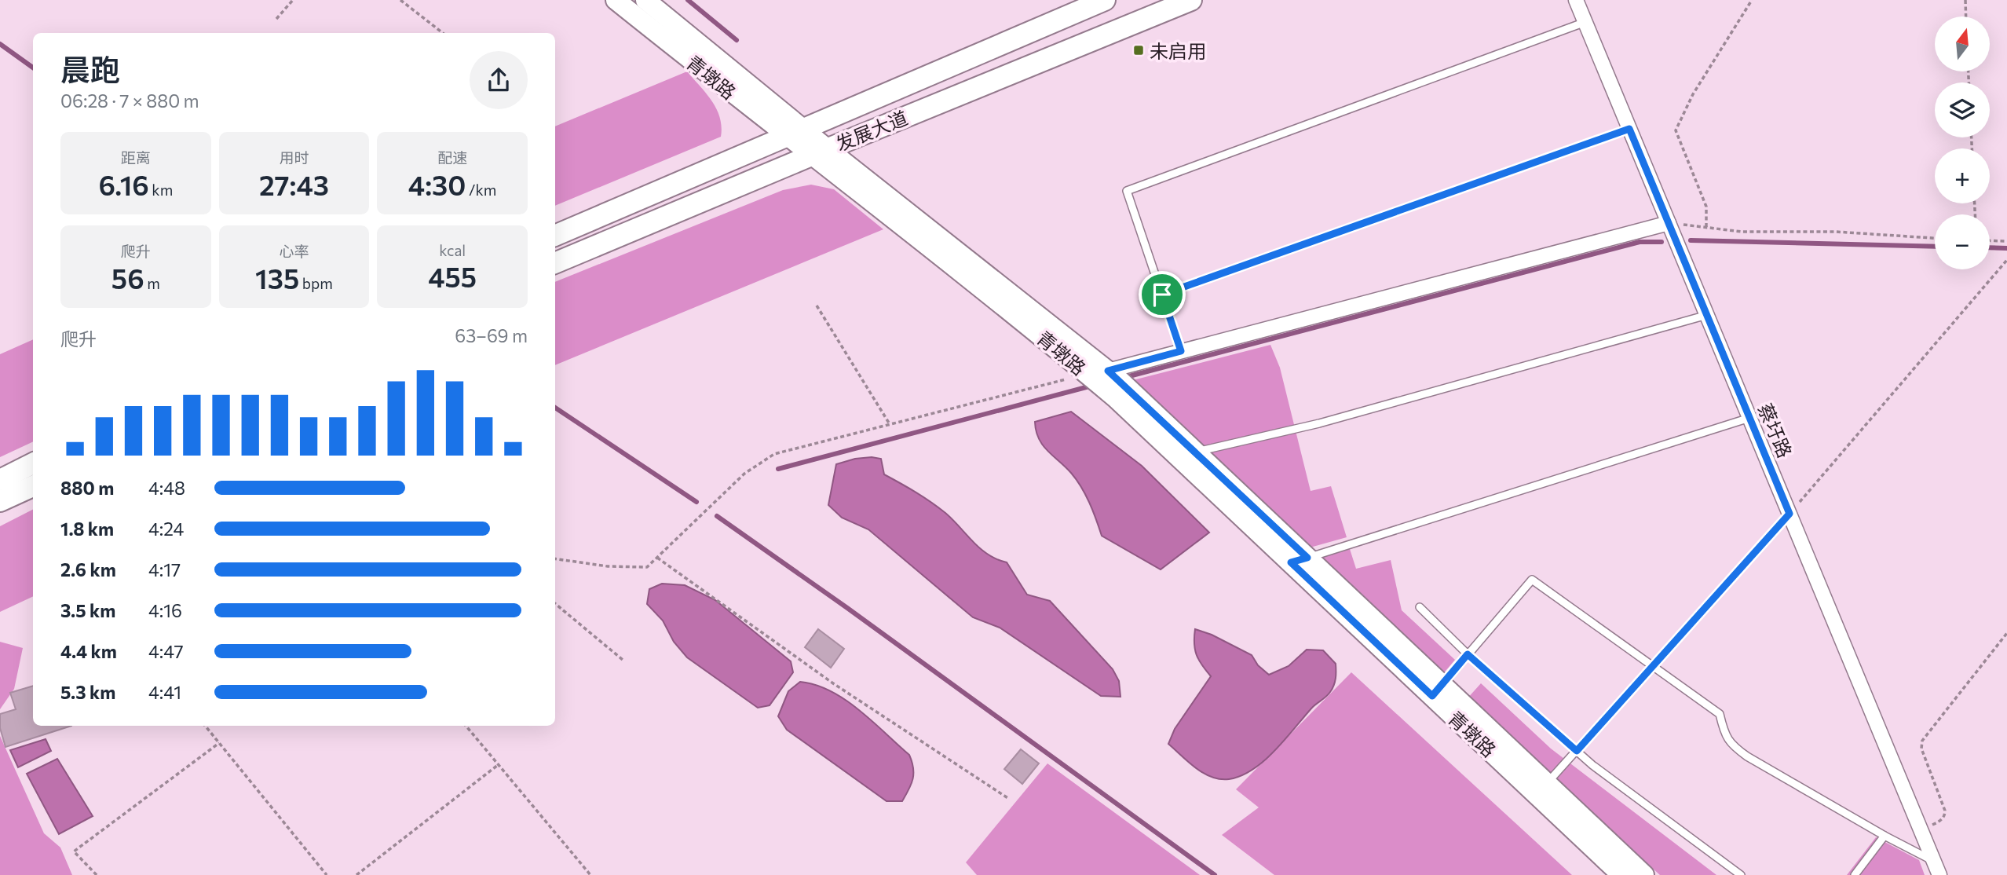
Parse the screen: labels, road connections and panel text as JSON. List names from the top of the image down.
{
  "streets": {
    "main road": ["青墩路", "发展大道"],
    "street": ["蔡圩路"]
  },
  "crossings": [
    ["青墩路", "发展大道"]
  ],
  "places": {
    "transit": ["未启用"]
  },
  "north": "top",
  "page": {
    "map_buttons": ["+", "−"],
    "heading": ["晨跑", "06:28 · 7 × 880 m"],
    "stats": [
      ["距离", "6.16 km"],
      ["用时", "27:43"],
      ["配速", "4:30 /km"],
      ["爬升", "56 m"],
      ["心率", "135 bpm"],
      ["kcal", "455"]
    ],
    "chart": ["爬升", "63–69 m"],
    "list": [
      {
        "name": "880 m",
        "note": "4:48"
      },
      {
        "name": "1.8 km",
        "note": "4:24"
      },
      {
        "name": "2.6 km",
        "note": "4:17"
      },
      {
        "name": "3.5 km",
        "note": "4:16"
      },
      {
        "name": "4.4 km",
        "note": "4:47"
      },
      {
        "name": "5.3 km",
        "note": "4:41"
      }
    ]
  }
}
